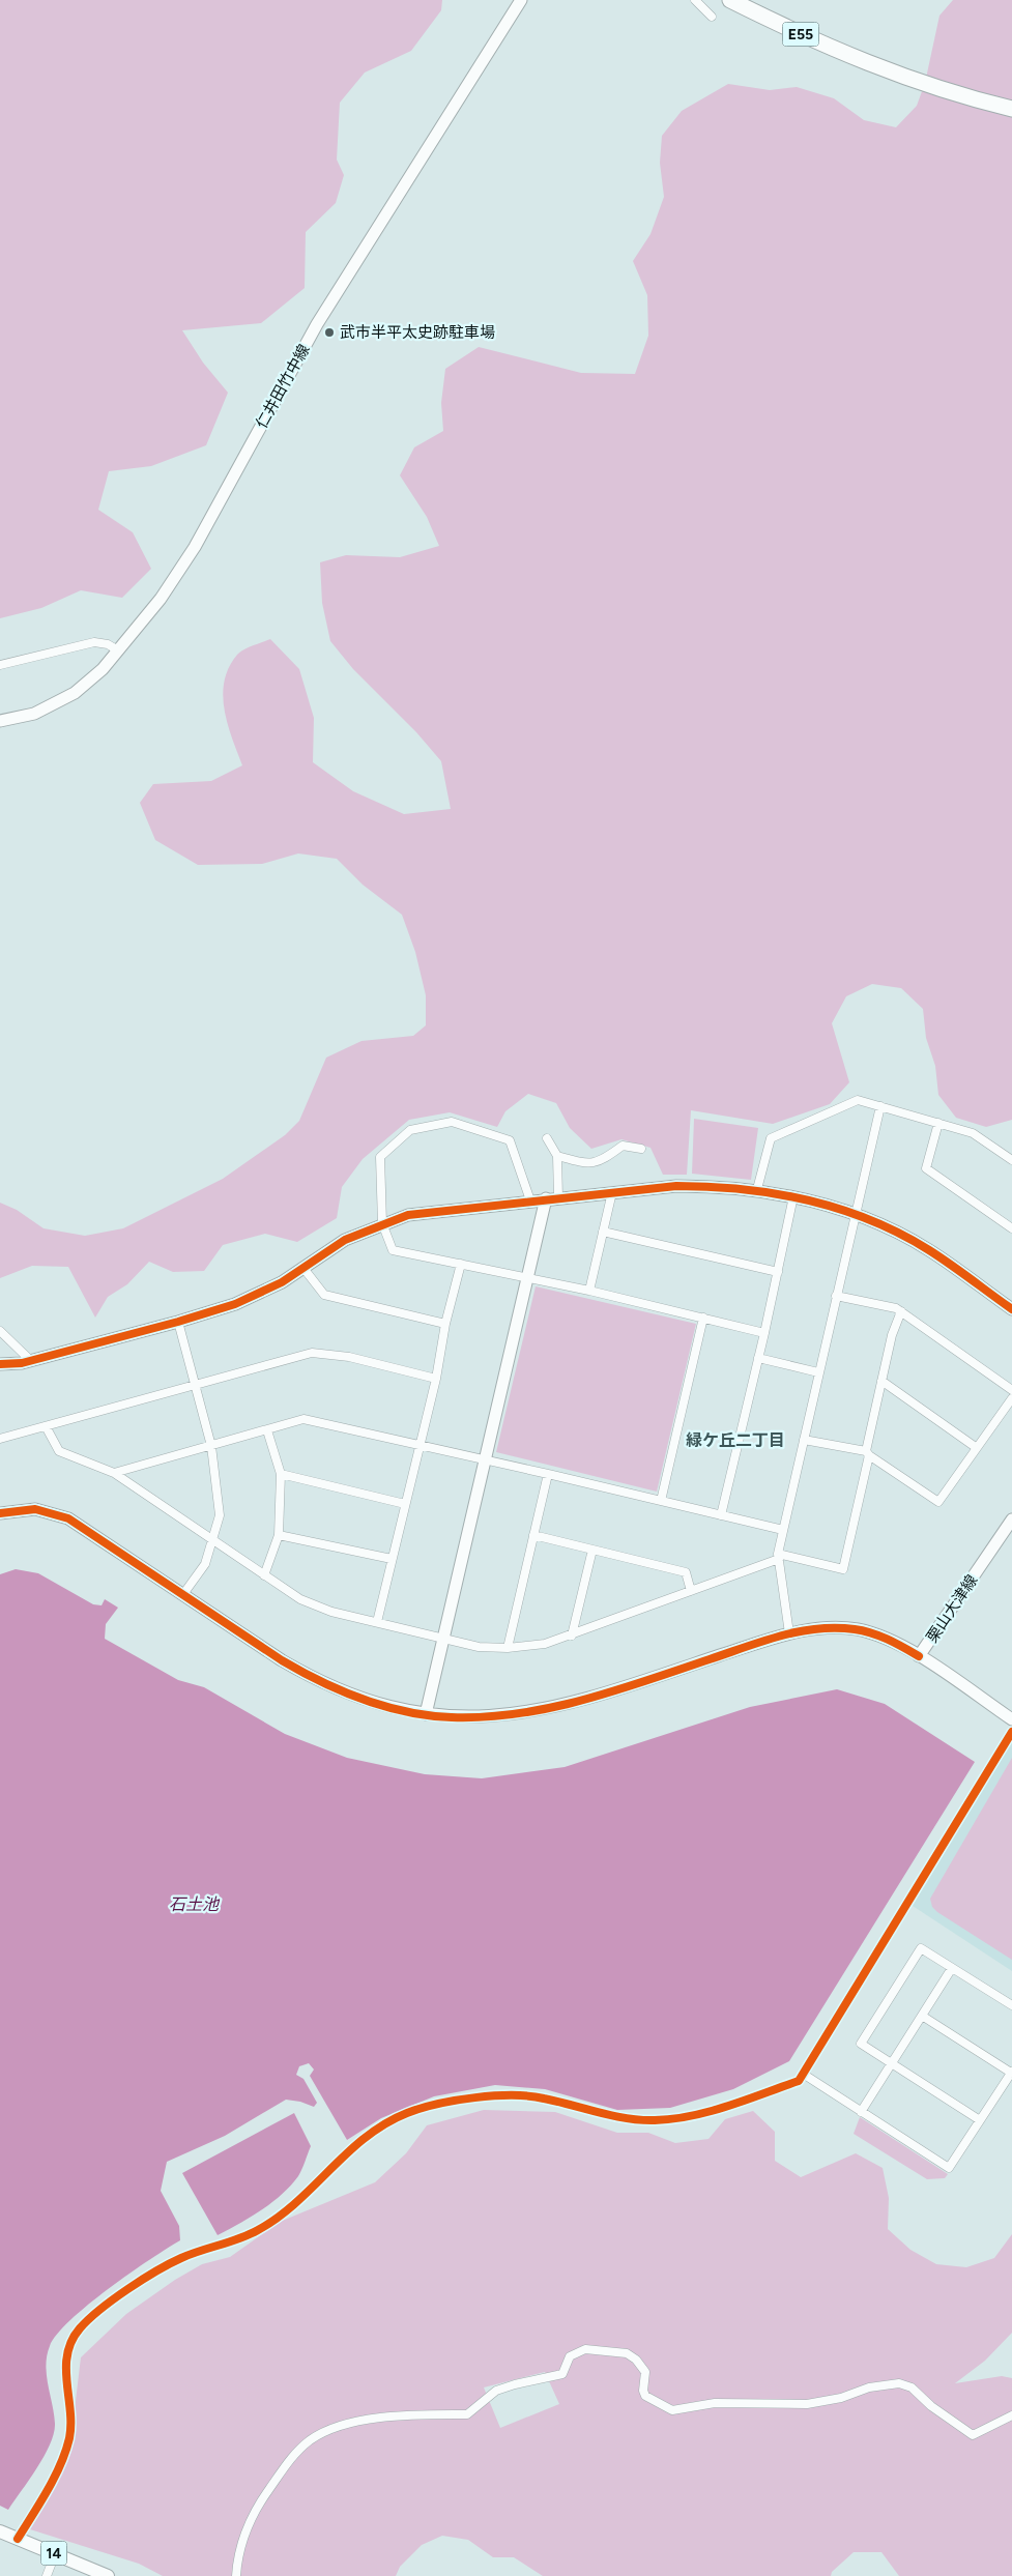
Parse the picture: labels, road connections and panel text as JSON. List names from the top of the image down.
{
  "streets": {
    "highway": ["E55"],
    "main road": ["14"],
    "street": ["仁井田竹中線", "栗山大津線"]
  },
  "districts": ["緑ケ丘二丁目"],
  "water": ["石土池"],
  "places": ["武市半平太史跡駐車場"]
}
